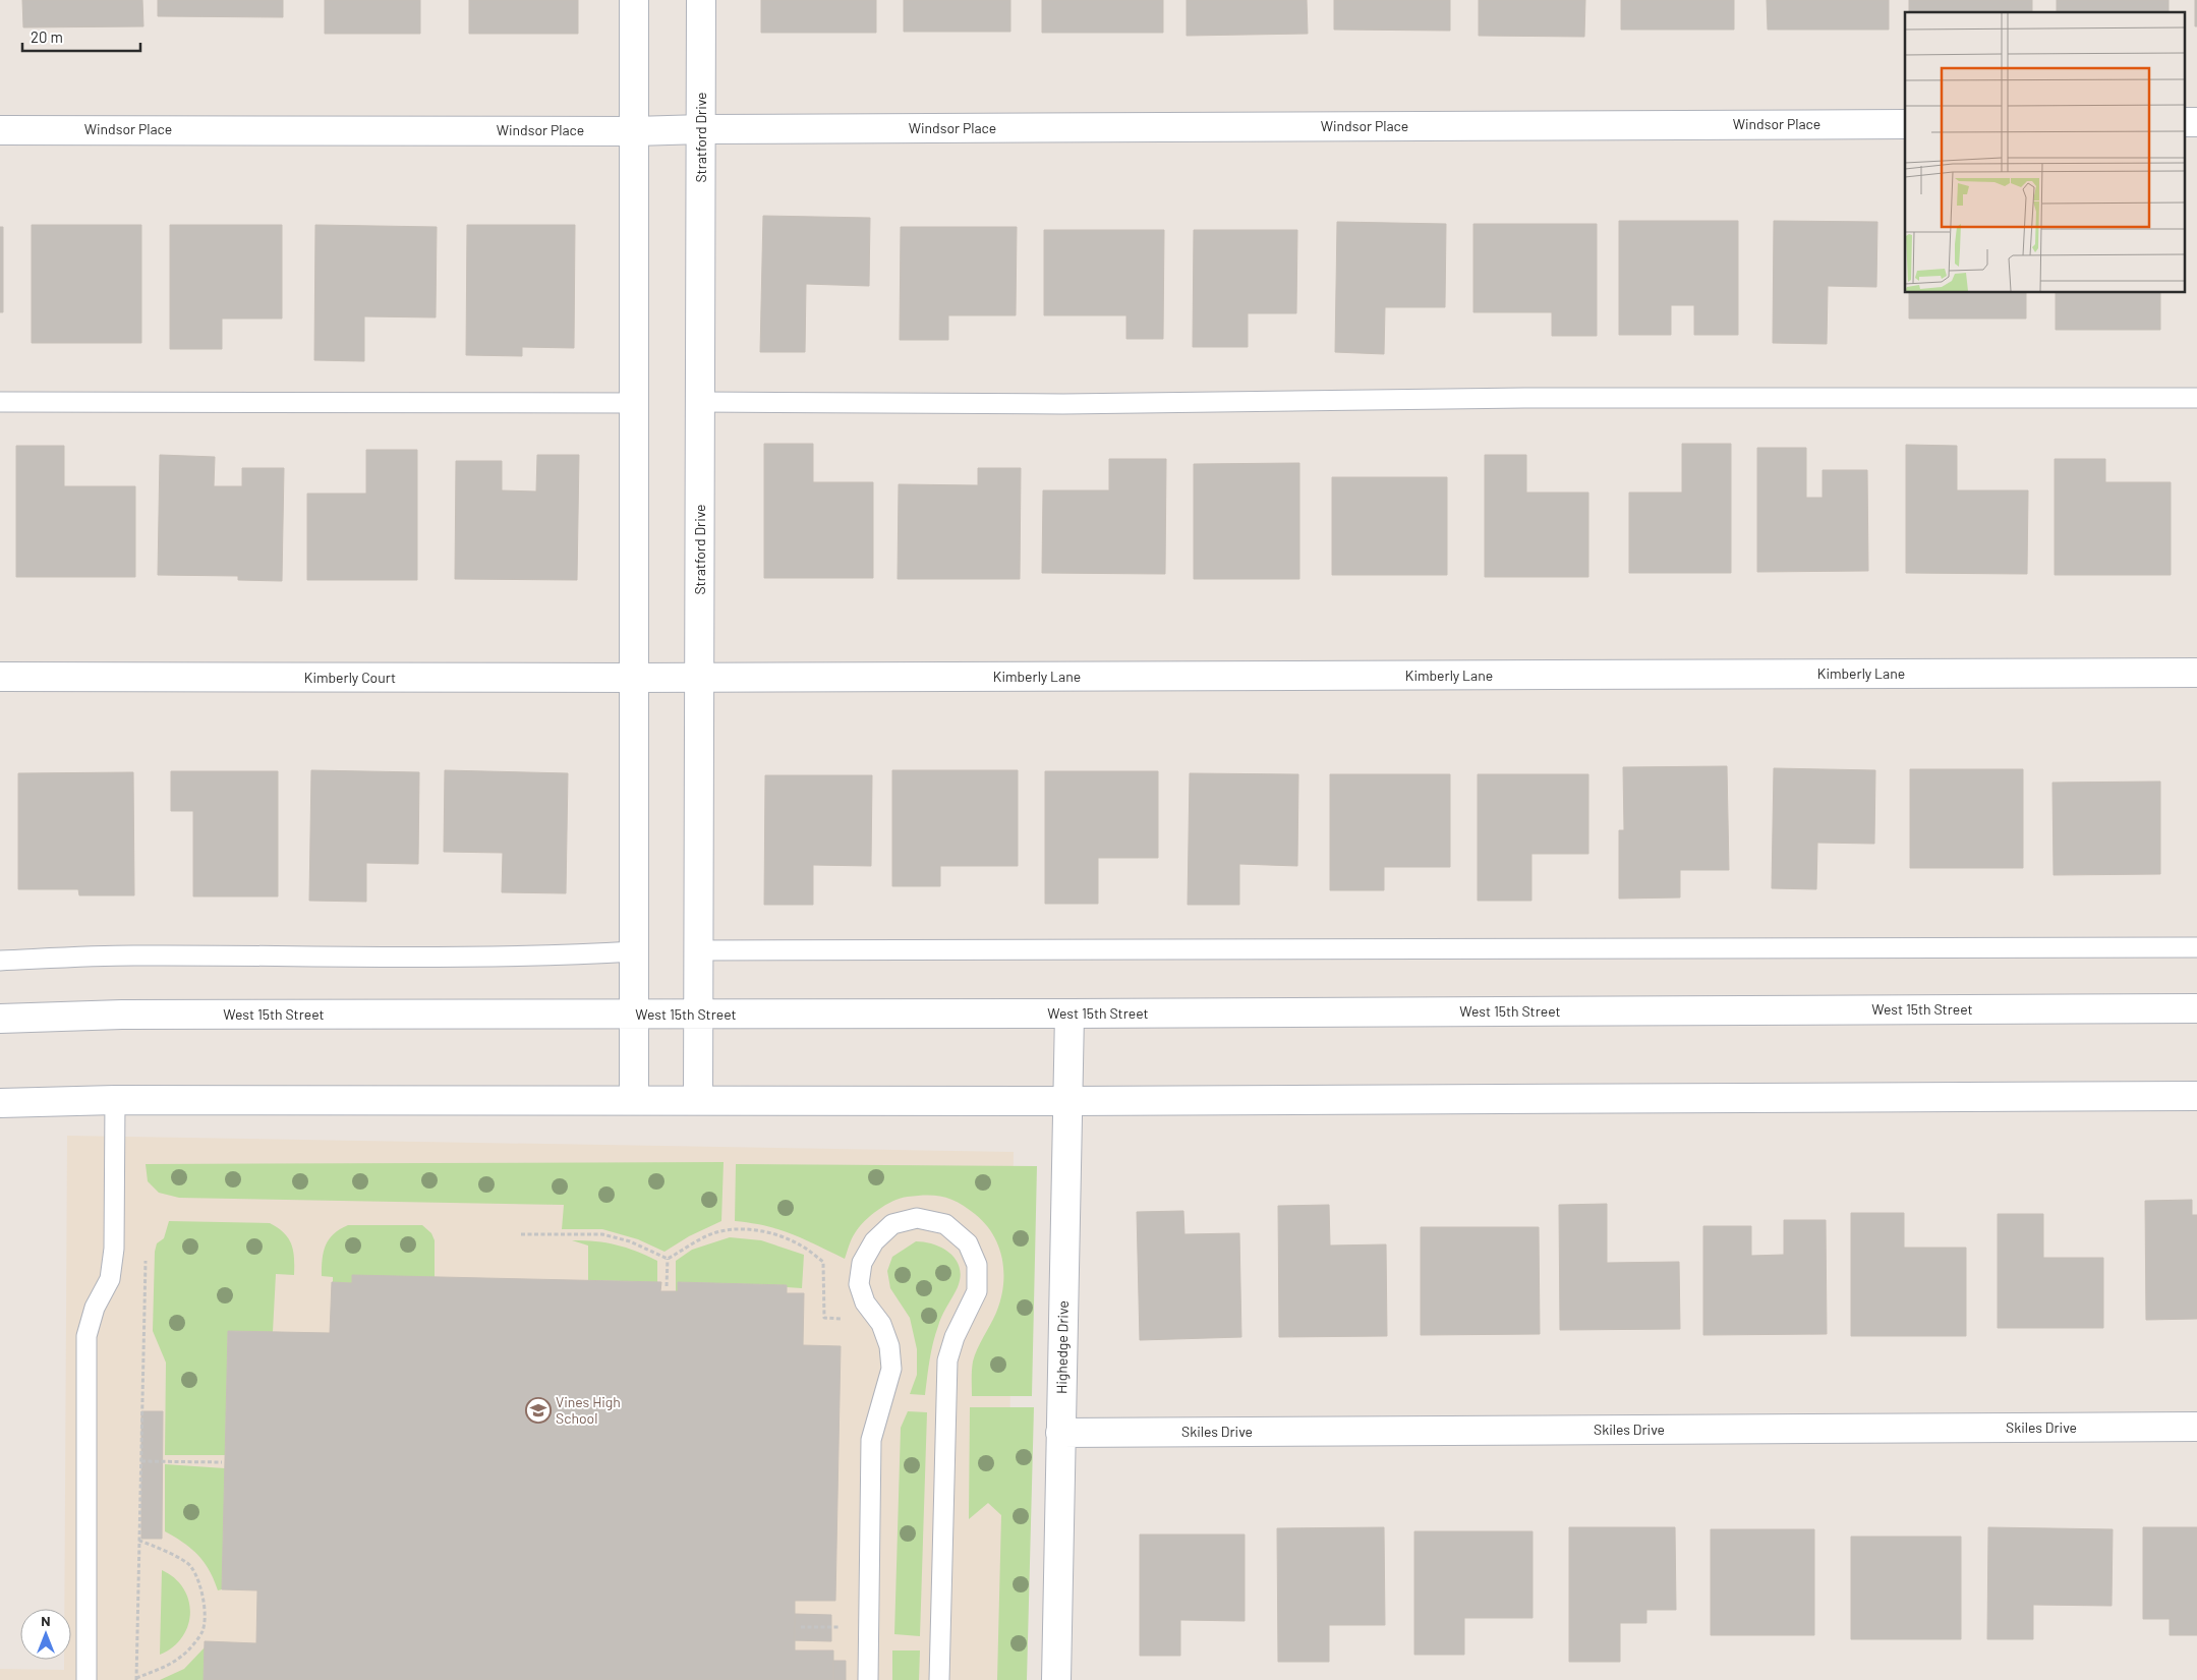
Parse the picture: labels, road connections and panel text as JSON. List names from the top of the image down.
{
  "streets": {
    "street": [
      "Windsor Place",
      "Stratford Drive",
      "Kimberly Lane",
      "Kimberly Court",
      "West 15th Street",
      "Highedge Drive",
      "Skiles Drive"
    ]
  },
  "crossings": [
    ["Windsor Place", "Stratford Drive"],
    ["Stratford Drive", "Kimberly Lane"],
    ["Stratford Drive", "Kimberly Court"],
    ["Stratford Drive", "West 15th Street"],
    ["Kimberly Lane", "Kimberly Court"],
    ["West 15th Street", "Highedge Drive"],
    ["Highedge Drive", "Skiles Drive"]
  ],
  "places": {
    "school or university": ["Vines High School"]
  },
  "scale_bar": "20 m",
  "north": "top"
}
